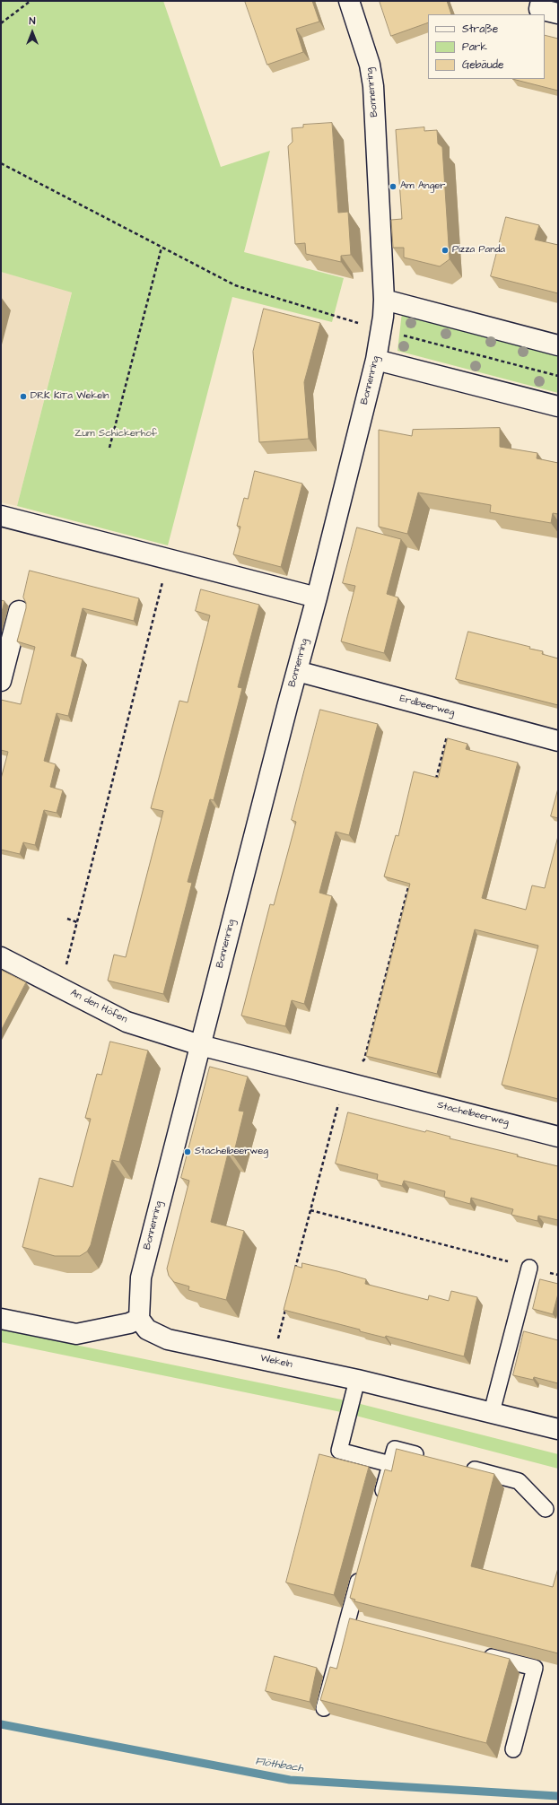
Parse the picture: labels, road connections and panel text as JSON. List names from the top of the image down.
{
  "streets": {
    "street": [
      "Bonnenring",
      "Erdbeerweg",
      "An den Höfen",
      "Stachelbeerweg",
      "Wekeln"
    ]
  },
  "crossings": [
    ["Bonnenring", "Erdbeerweg"],
    ["Bonnenring", "An den Höfen"],
    ["Bonnenring", "Stachelbeerweg"],
    ["Bonnenring", "Wekeln"],
    ["An den Höfen", "Stachelbeerweg"]
  ],
  "water": ["Flöthbach"],
  "parks": ["Zum Schickerhof"],
  "places": [
    "Am Anger",
    "Pizza Panda",
    "DRK KiTa Wekeln",
    "Stachelbeerweg"
  ],
  "legend": ["Straße", "Park", "Gebäude"],
  "north": "top"
}
